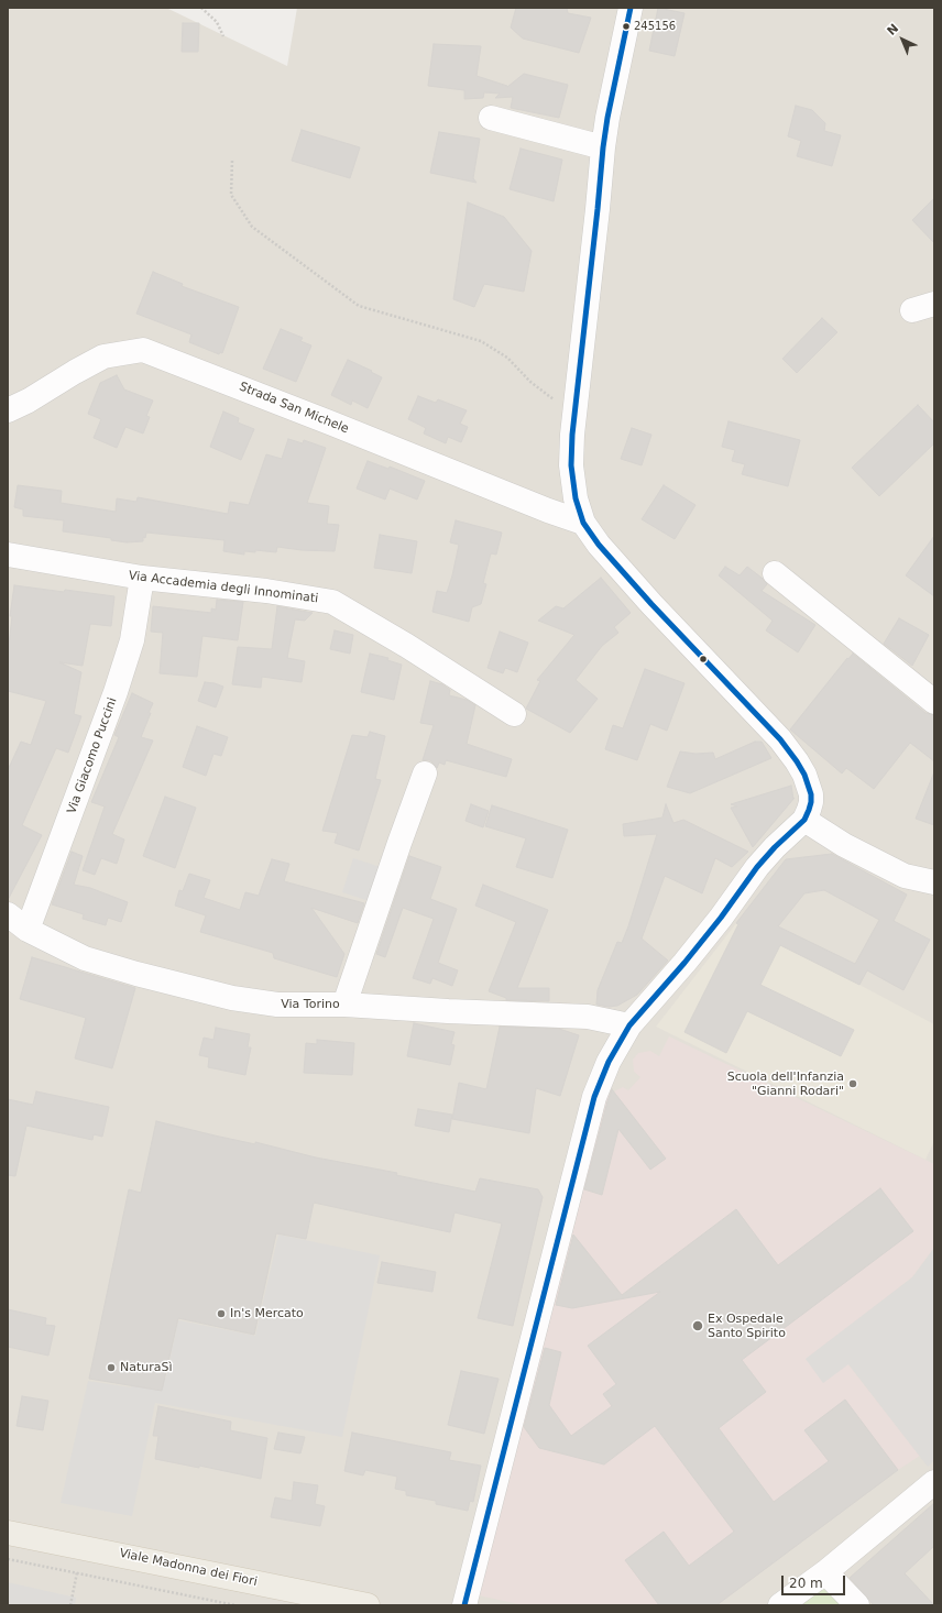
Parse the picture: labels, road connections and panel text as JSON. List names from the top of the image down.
{
  "streets": {
    "main road": ["Viale Madonna dei Fiori"],
    "street": [
      "Strada San Michele",
      "Via Accademia degli Innominati",
      "Via Giacomo Puccini",
      "Via Torino"
    ]
  },
  "crossings": [
    ["Via Accademia degli Innominati", "Via Giacomo Puccini"],
    ["Via Giacomo Puccini", "Via Torino"]
  ],
  "places": [
    "245156",
    "Scuola dell'Infanzia \"Gianni Rodari\"",
    "In's Mercato",
    "Ex Ospedale Santo Spirito",
    "NaturaSì"
  ],
  "scale_bar": "20 m",
  "north": "top left"
}
